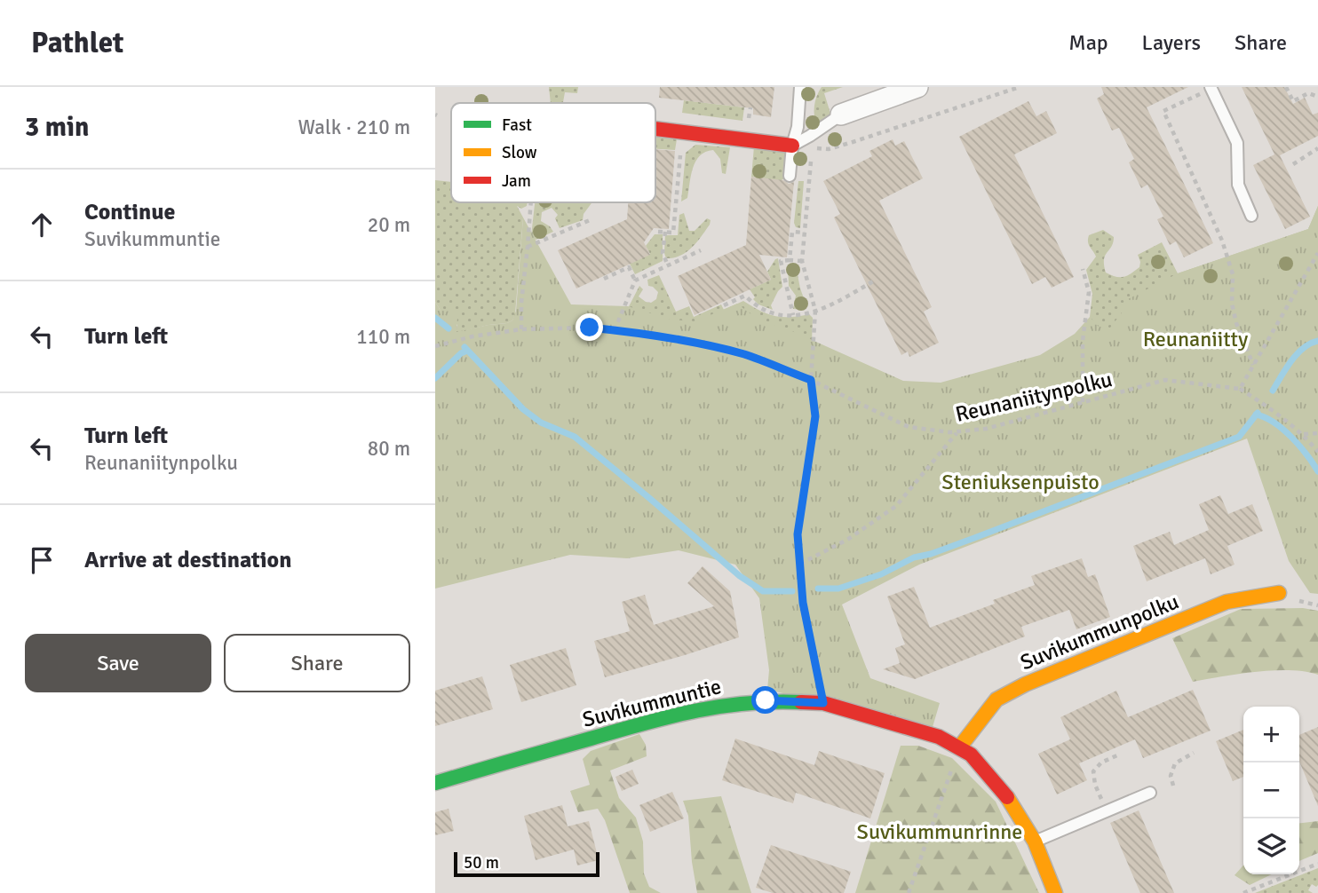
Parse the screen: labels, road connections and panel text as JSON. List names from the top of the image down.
{
  "streets": {
    "street": ["Suvikummunpolku", "Suvikummuntie"],
    "path": ["Reunaniitynpolku"]
  },
  "crossings": [
    ["Suvikummunpolku", "Suvikummuntie"]
  ],
  "parks": ["Reunaniitty", "Steniuksenpuisto", "Suvikummunrinne"],
  "legend": ["Fast", "Slow", "Jam"],
  "scale_bar": "50 m",
  "page": {
    "header": "Pathlet",
    "nav": ["Map", "Layers", "Share"],
    "heading": ["3 min", "Walk · 210 m"],
    "list": [
      ["Continue", "Suvikummuntie", "20 m"],
      ["Turn left", "110 m"],
      ["Turn left", "Reunaniitynpolku", "80 m"],
      "Arrive at destination"
    ],
    "buttons": ["Save", "Share"],
    "map_buttons": ["+", "−"],
    "scale": "50 m"
  }
}
